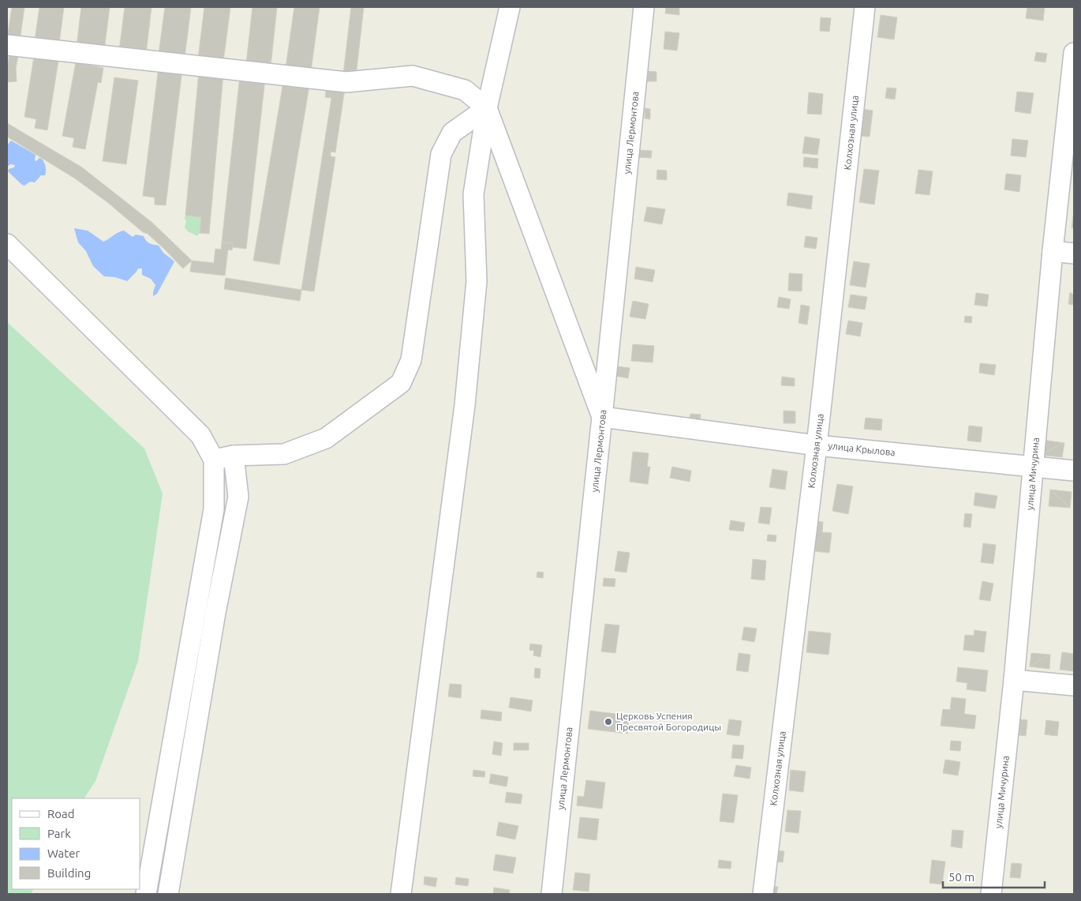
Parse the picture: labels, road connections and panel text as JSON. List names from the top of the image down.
{
  "streets": {
    "street": [
      "улица Лермонтова",
      "Колхозная улица",
      "улица Крылова",
      "улица Мичурина"
    ]
  },
  "crossings": [
    ["улица Лермонтова", "улица Крылова"],
    ["Колхозная улица", "улица Крылова"],
    ["улица Крылова", "улица Мичурина"]
  ],
  "places": ["Церковь Успения Пресвятой Богородицы"],
  "legend": [
    "Road",
    "Park",
    "Water",
    "Building"
  ],
  "scale_bar": "50 m"
}
